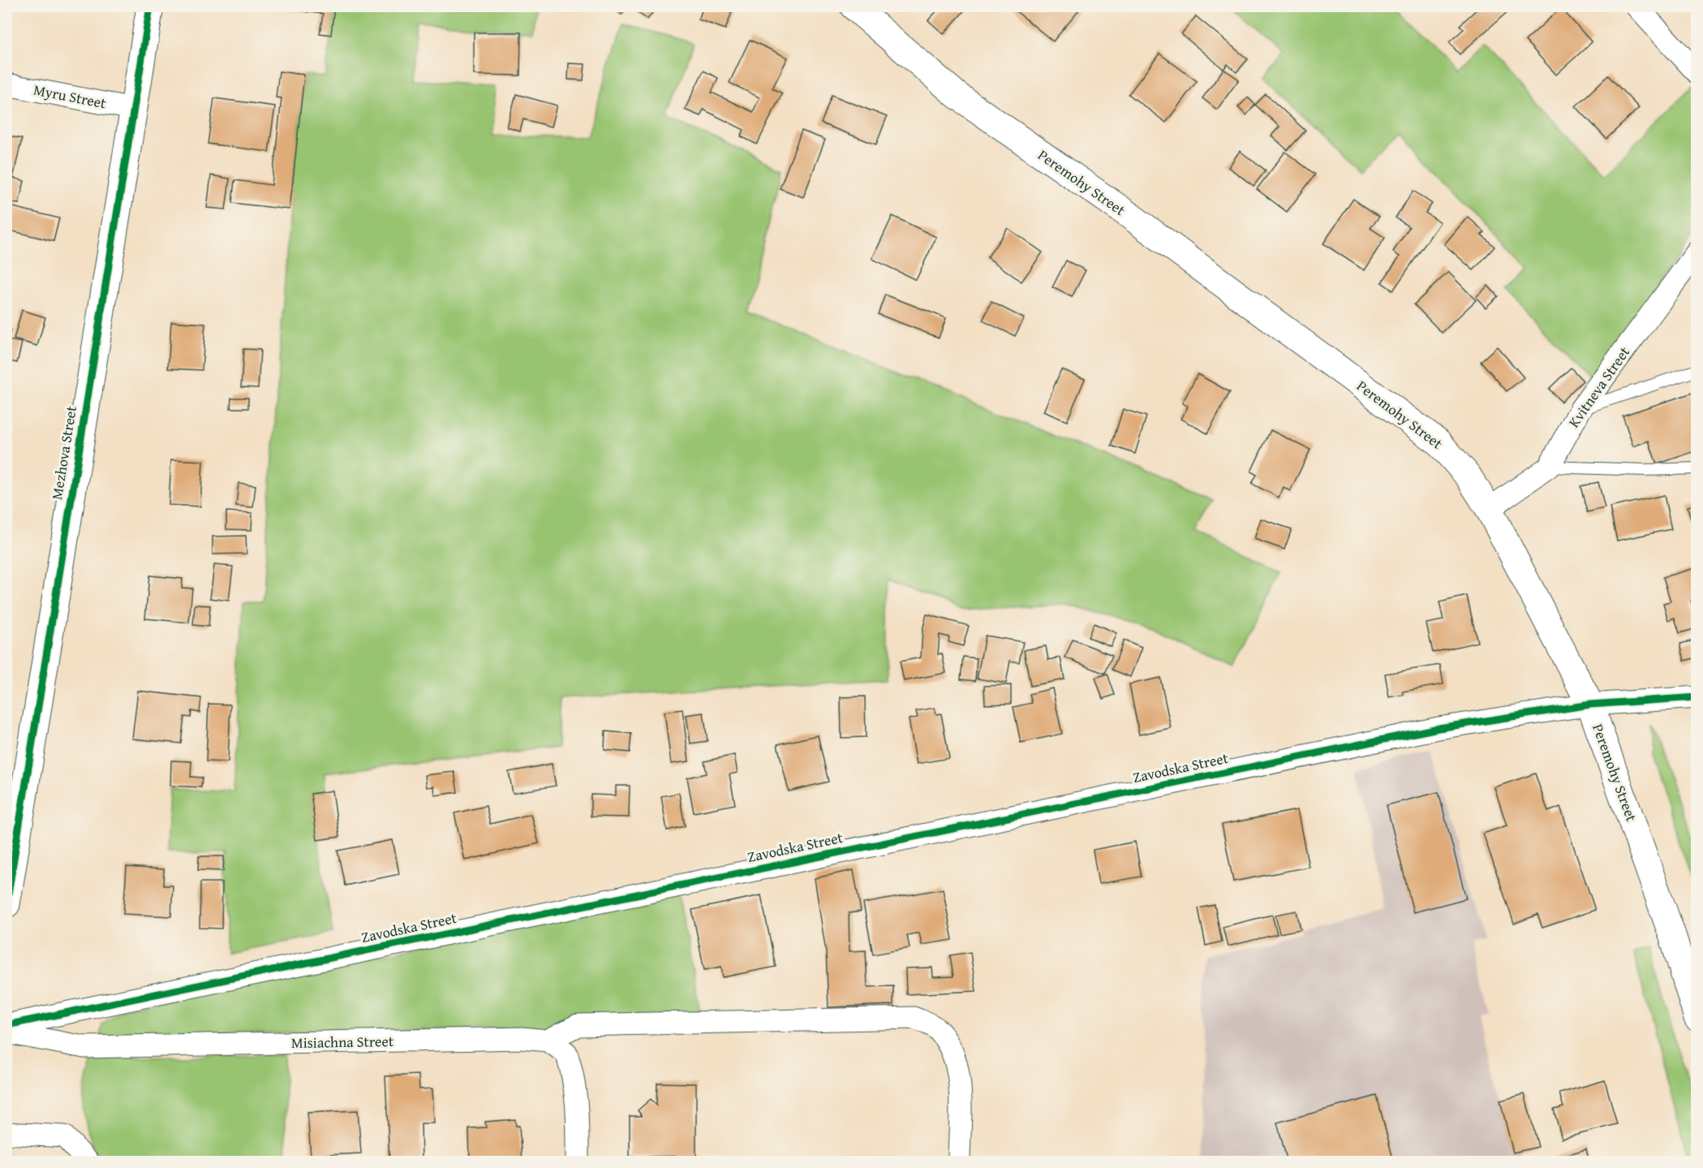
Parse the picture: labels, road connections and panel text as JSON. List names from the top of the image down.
{
  "streets": {
    "main road": ["Peremohy Street", "Mezhova Street"],
    "street": [
      "Myru Street",
      "Kvitneva Street",
      "Zavodska Street",
      "Misiachna Street"
    ]
  },
  "crossings": [
    ["Myru Street", "Mezhova Street"],
    ["Peremohy Street", "Kvitneva Street"],
    ["Peremohy Street", "Zavodska Street"]
  ]
}
